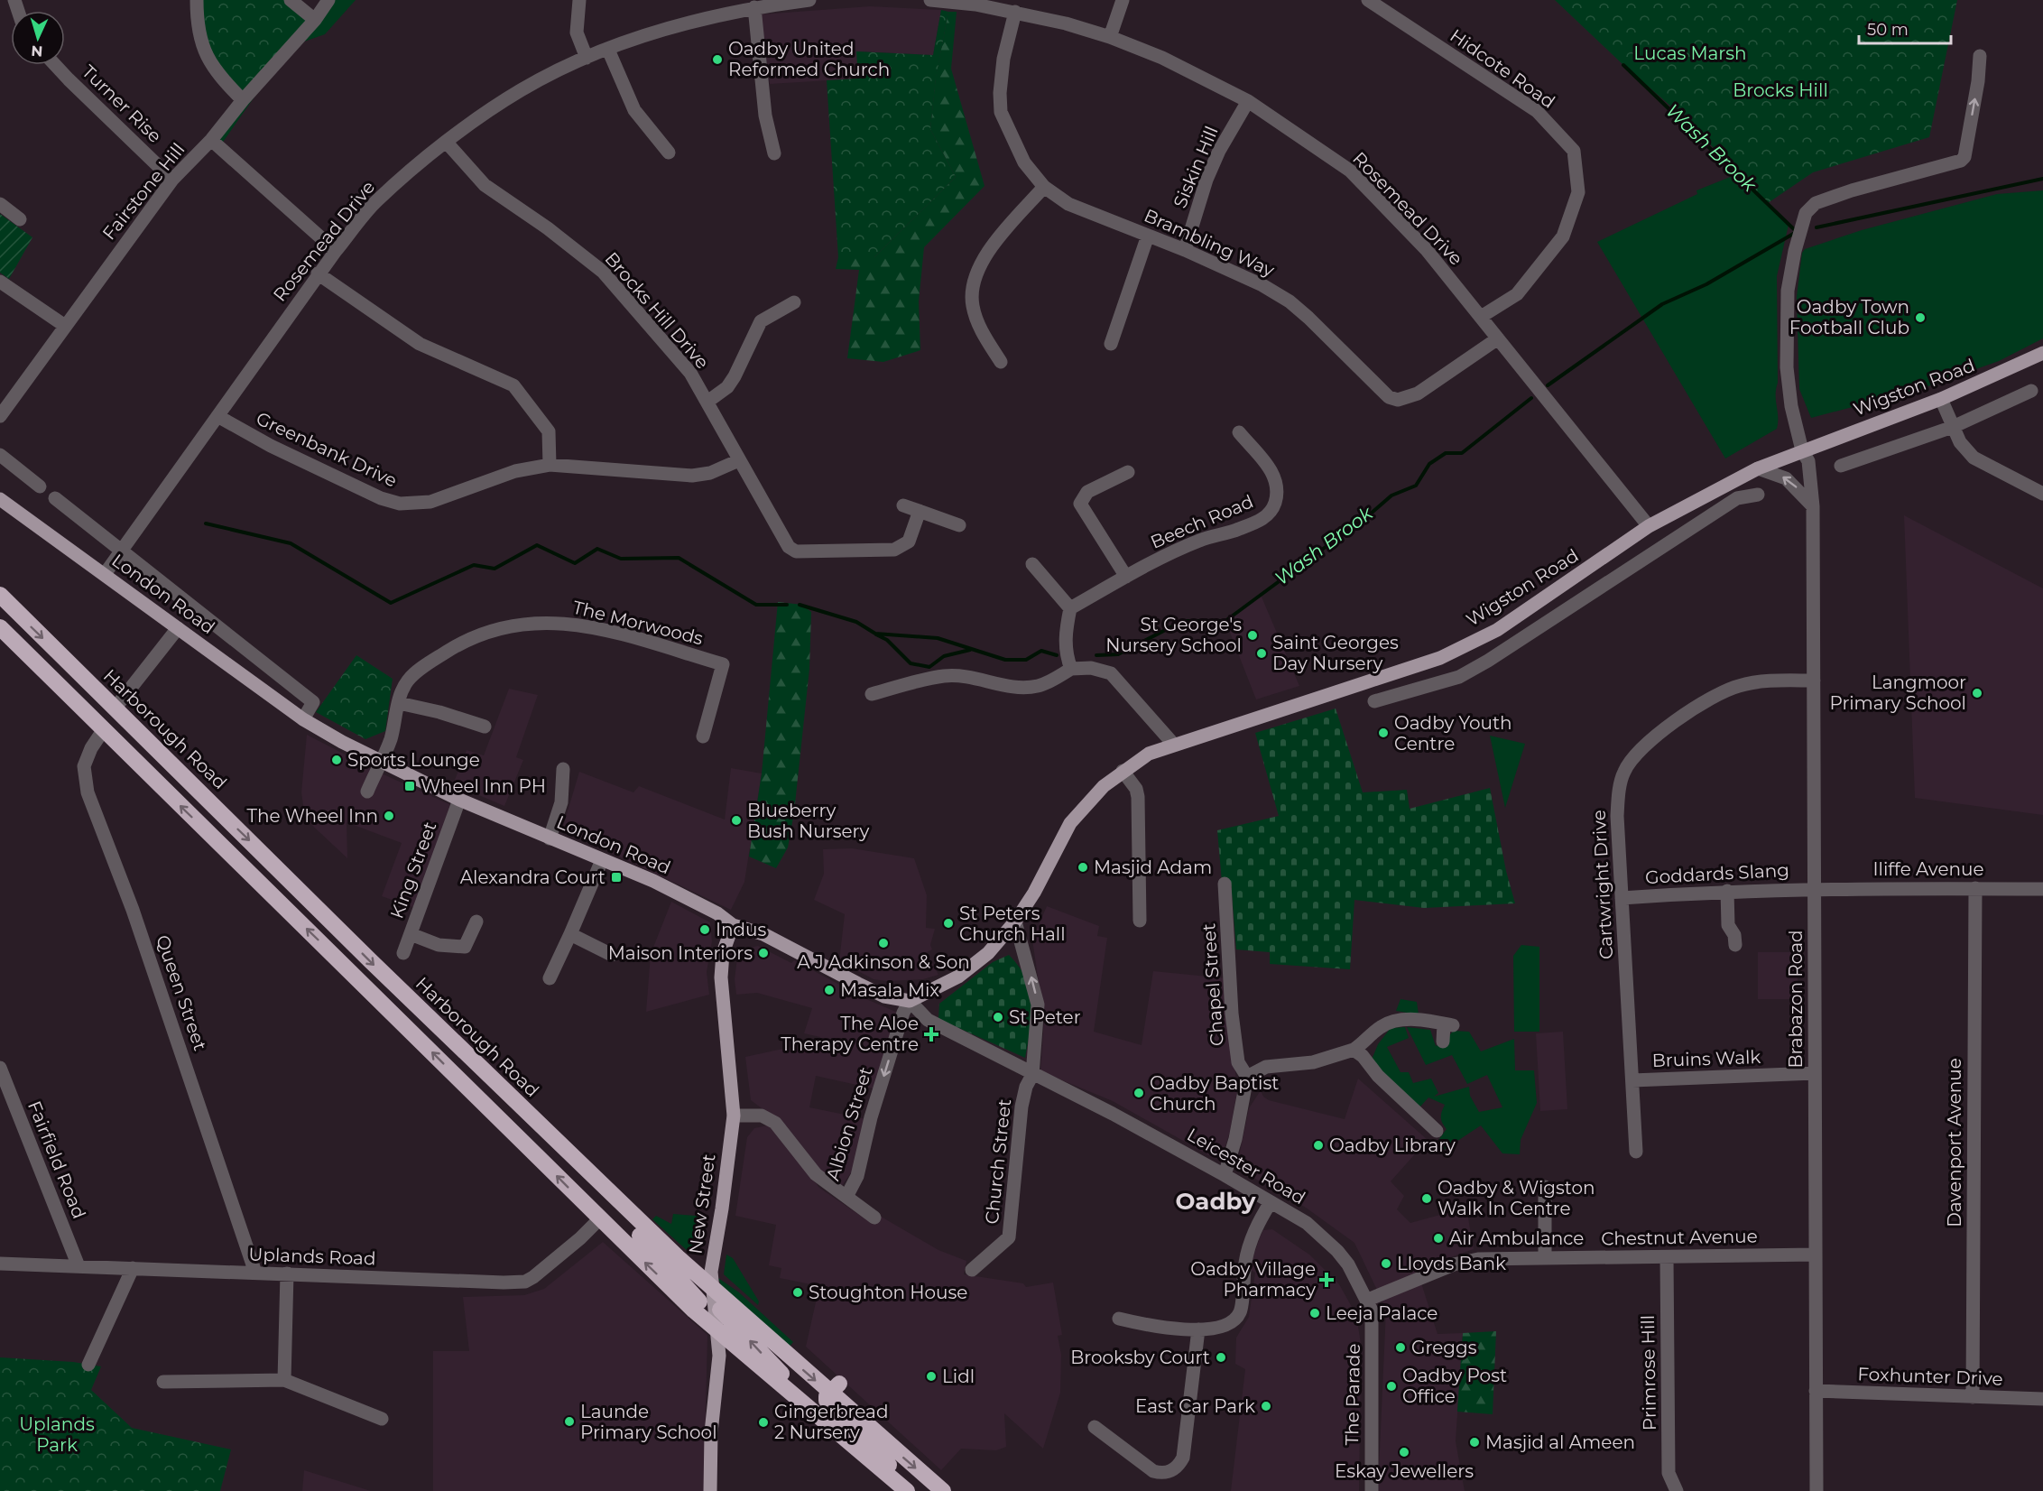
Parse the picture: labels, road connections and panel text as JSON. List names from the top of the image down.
{
  "streets": {
    "highway": ["Harborough Road"],
    "main road": ["Wigston Road", "London Road", "New Street"],
    "street": [
      "Hidcote Road",
      "Turner Rise",
      "Siskin Hill",
      "Fairstone Hill",
      "Rosemead Drive",
      "Brambling Way",
      "Brocks Hill Drive",
      "Greenbank Drive",
      "Beech Road",
      "The Morwoods",
      "Iliffe Avenue",
      "King Street",
      "Goddards Slang",
      "Cartwright Drive",
      "Chapel Street",
      "Queen Street",
      "Brabazon Road",
      "Bruins Walk",
      "Albion Street",
      "Davenport Avenue",
      "Fairfield Road",
      "Church Street",
      "Leicester Road",
      "Chestnut Avenue",
      "Uplands Road",
      "Primrose Hill",
      "Foxhunter Drive",
      "The Parade"
    ]
  },
  "crossings": [
    ["Hidcote Road", "Rosemead Drive"],
    ["Turner Rise", "Fairstone Hill"],
    ["Siskin Hill", "Rosemead Drive"],
    ["Siskin Hill", "Brambling Way"],
    ["Rosemead Drive", "Brambling Way"],
    ["Rosemead Drive", "Brocks Hill Drive"],
    ["Rosemead Drive", "Wigston Road"],
    ["Rosemead Drive", "Greenbank Drive"],
    ["Rosemead Drive", "London Road"],
    ["Brocks Hill Drive", "Greenbank Drive"],
    ["Wigston Road", "London Road"],
    ["Wigston Road", "Brabazon Road"],
    ["Wigston Road", "Albion Street"],
    ["Wigston Road", "Church Street"],
    ["Wigston Road", "Leicester Road"],
    ["London Road", "The Morwoods"],
    ["London Road", "King Street"],
    ["London Road", "Albion Street"],
    ["London Road", "Leicester Road"],
    ["London Road", "New Street"],
    ["Harborough Road", "Queen Street"],
    ["Harborough Road", "New Street"],
    ["Harborough Road", "Uplands Road"],
    ["Iliffe Avenue", "Goddards Slang"],
    ["Iliffe Avenue", "Brabazon Road"],
    ["Iliffe Avenue", "Davenport Avenue"],
    ["Goddards Slang", "Cartwright Drive"],
    ["Goddards Slang", "Brabazon Road"],
    ["Cartwright Drive", "Brabazon Road"],
    ["Cartwright Drive", "Bruins Walk"],
    ["Queen Street", "Uplands Road"],
    ["Brabazon Road", "Bruins Walk"],
    ["Brabazon Road", "Chestnut Avenue"],
    ["Brabazon Road", "Foxhunter Drive"],
    ["Albion Street", "Leicester Road"],
    ["Davenport Avenue", "Foxhunter Drive"],
    ["Fairfield Road", "Uplands Road"],
    ["Church Street", "Leicester Road"],
    ["Leicester Road", "Chestnut Avenue"],
    ["Leicester Road", "The Parade"],
    ["Chestnut Avenue", "Primrose Hill"],
    ["Chestnut Avenue", "The Parade"]
  ],
  "one_way": ["Albion Street", "Church Street"],
  "districts": ["Oadby"],
  "water": ["Wash Brook"],
  "parks": ["Lucas Marsh", "Brocks Hill", "Uplands Park"],
  "places": {
    "other": [
      "Oadby United Reformed Church",
      "Oadby Town Football Club",
      "St George's Nursery School",
      "Saint Georges Day Nursery",
      "Langmoor Primary School",
      "Oadby Youth Centre",
      "Sports Lounge",
      "The Wheel Inn",
      "Blueberry Bush Nursery",
      "Masjid Adam",
      "St Peters Church Hall",
      "Indus",
      "A J Adkinson & Son",
      "Maison Interiors",
      "Masala Mix",
      "St Peter",
      "Oadby Baptist Church",
      "Oadby Library",
      "Oadby & Wigston Walk In Centre",
      "Air Ambulance",
      "Lloyds Bank",
      "Stoughton House",
      "Leeja Palace",
      "Greggs",
      "Brooksby Court",
      "Lidl",
      "Oadby Post Office",
      "East Car Park",
      "Launde Primary School",
      "Gingerbread 2 Nursery",
      "Masjid al Ameen",
      "Eskay Jewellers"
    ],
    "transit": ["Wheel Inn PH", "Alexandra Court"],
    "health": ["The Aloe Therapy Centre", "Oadby Village Pharmacy"]
  },
  "scale_bar": "50 m",
  "north": "bottom"
}
